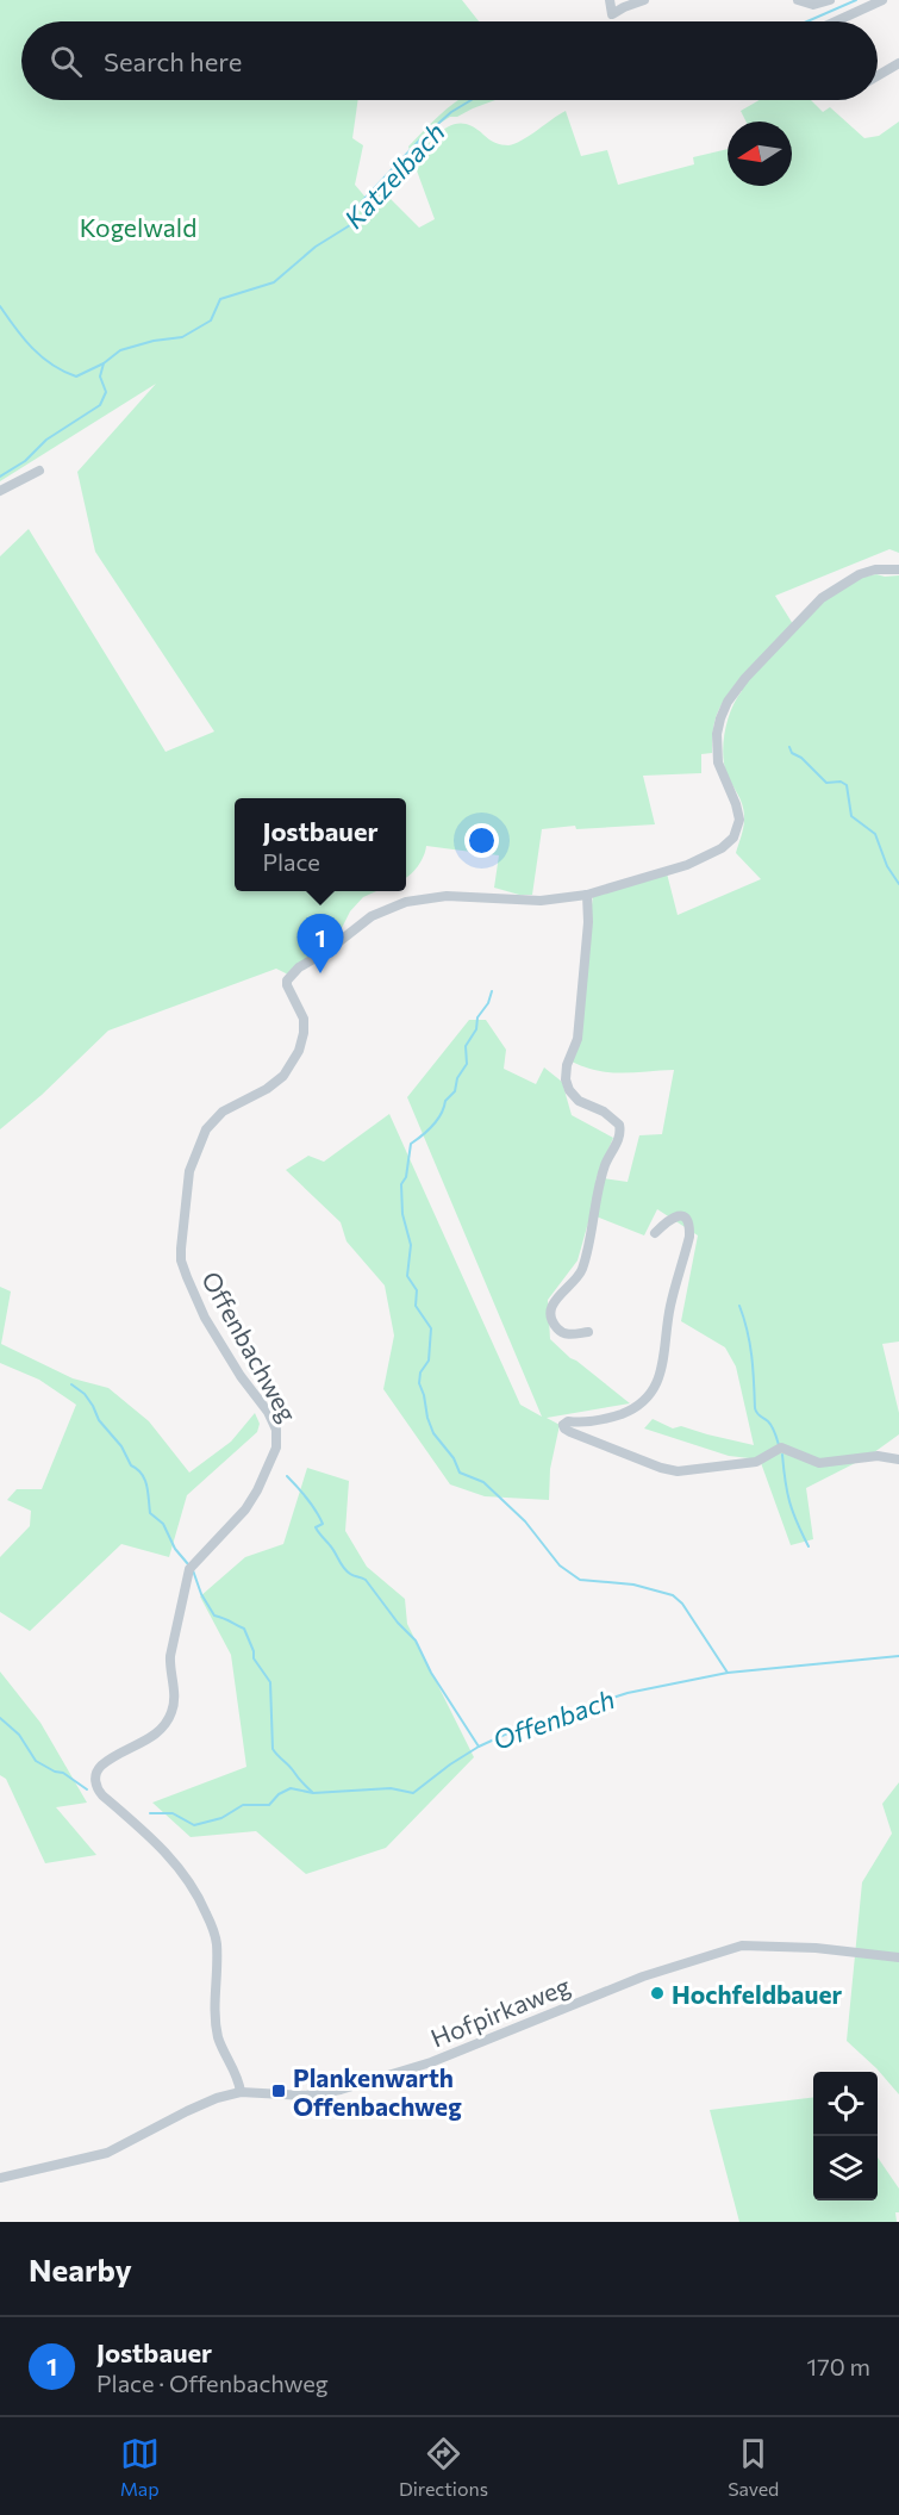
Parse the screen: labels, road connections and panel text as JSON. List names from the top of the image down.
{
  "streets": {
    "street": ["Offenbachweg", "Hofpirkaweg"]
  },
  "crossings": [
    ["Offenbachweg", "Hofpirkaweg"]
  ],
  "water": ["Katzelbach", "Offenbach"],
  "parks": ["Kogelwald"],
  "places": {
    "other": ["Hochfeldbauer"],
    "transit": ["Plankenwarth Offenbachweg"]
  },
  "north": "left",
  "page": {
    "search": "Search here",
    "popup": ["Jostbauer", "Place"],
    "pins": "1",
    "heading": "Nearby",
    "list": [
      {
        "mark": "1",
        "name": "Jostbauer",
        "note": "Place · Offenbachweg",
        "value": "170 m"
      }
    ],
    "nav": ["Map", "Directions", "Saved"]
  }
}
